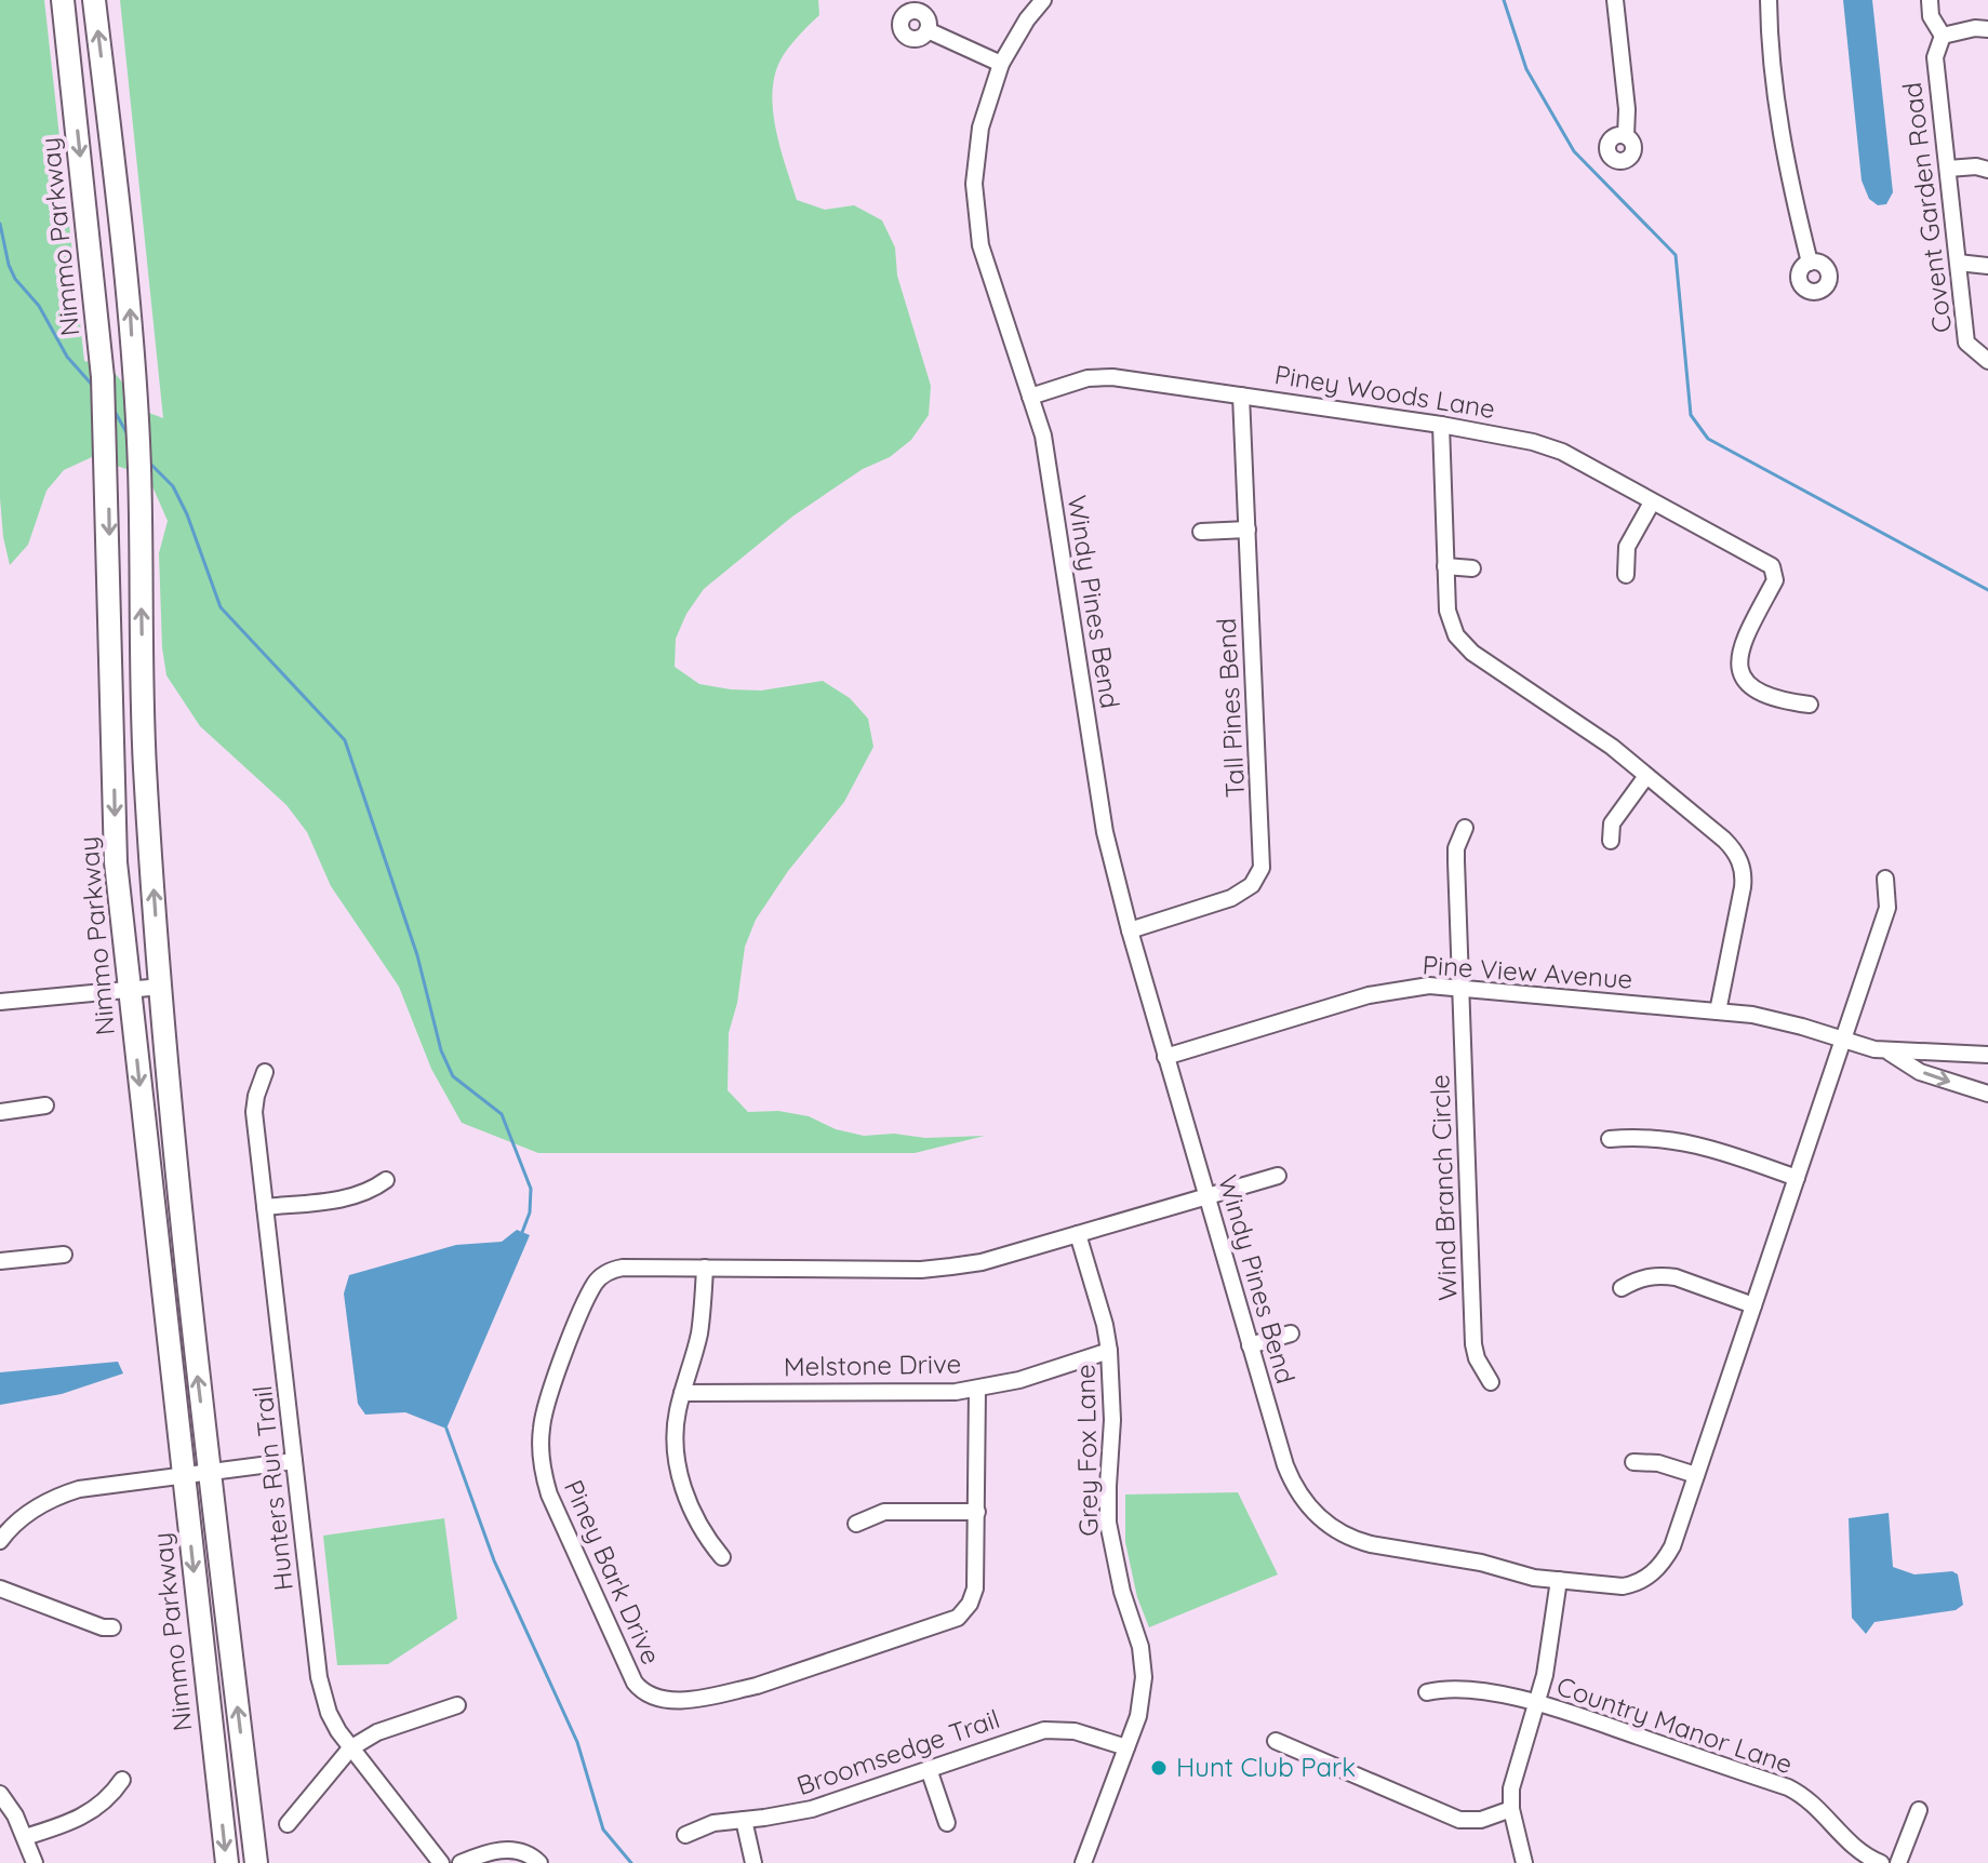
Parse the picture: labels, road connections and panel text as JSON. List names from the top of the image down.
{
  "streets": {
    "highway": ["Nimmo Parkway"],
    "street": [
      "Covent Garden Road",
      "Piney Woods Lane",
      "Windy Pines Bend",
      "Tall Pines Bend",
      "Pine View Avenue",
      "Wind Branch Circle",
      "Melstone Drive",
      "Grey Fox Lane",
      "Hunters Run Trail",
      "Piney Bark Drive",
      "Country Manor Lane",
      "Broomsedge Trail"
    ]
  },
  "crossings": [
    ["Piney Woods Lane", "Windy Pines Bend"],
    ["Piney Woods Lane", "Tall Pines Bend"],
    ["Windy Pines Bend", "Tall Pines Bend"],
    ["Windy Pines Bend", "Pine View Avenue"],
    ["Windy Pines Bend", "Piney Bark Drive"],
    ["Pine View Avenue", "Wind Branch Circle"],
    ["Melstone Drive", "Grey Fox Lane"],
    ["Melstone Drive", "Piney Bark Drive"],
    ["Grey Fox Lane", "Piney Bark Drive"],
    ["Grey Fox Lane", "Broomsedge Trail"]
  ],
  "places": ["Hunt Club Park"]
}
